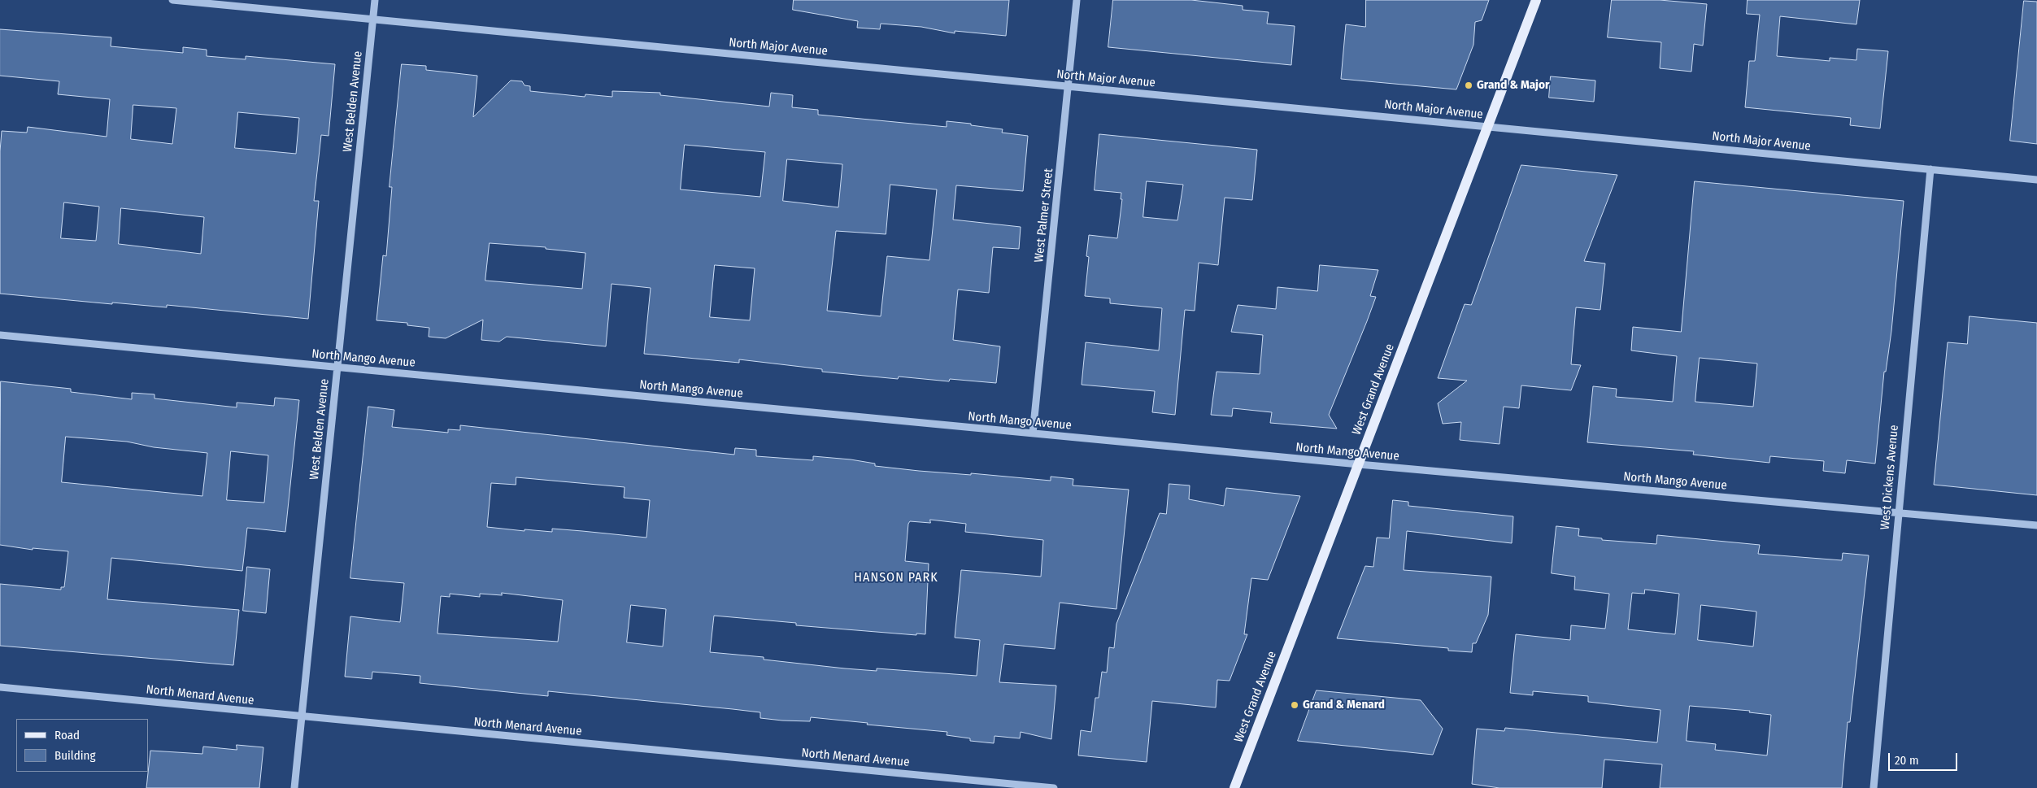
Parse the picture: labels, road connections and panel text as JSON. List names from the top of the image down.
{
  "streets": {
    "main road": ["West Grand Avenue"],
    "street": [
      "North Major Avenue",
      "West Belden Avenue",
      "West Palmer Street",
      "North Mango Avenue",
      "West Dickens Avenue",
      "North Menard Avenue"
    ]
  },
  "crossings": [
    ["North Major Avenue", "West Belden Avenue"],
    ["North Major Avenue", "West Palmer Street"],
    ["North Major Avenue", "West Grand Avenue"],
    ["North Major Avenue", "West Dickens Avenue"],
    ["West Belden Avenue", "North Mango Avenue"],
    ["West Belden Avenue", "North Menard Avenue"],
    ["West Palmer Street", "North Mango Avenue"],
    ["North Mango Avenue", "West Grand Avenue"],
    ["North Mango Avenue", "West Dickens Avenue"]
  ],
  "districts": ["HANSON PARK"],
  "places": ["Grand & Major", "Grand & Menard"],
  "legend": ["Road", "Building"],
  "scale_bar": "20 m"
}
